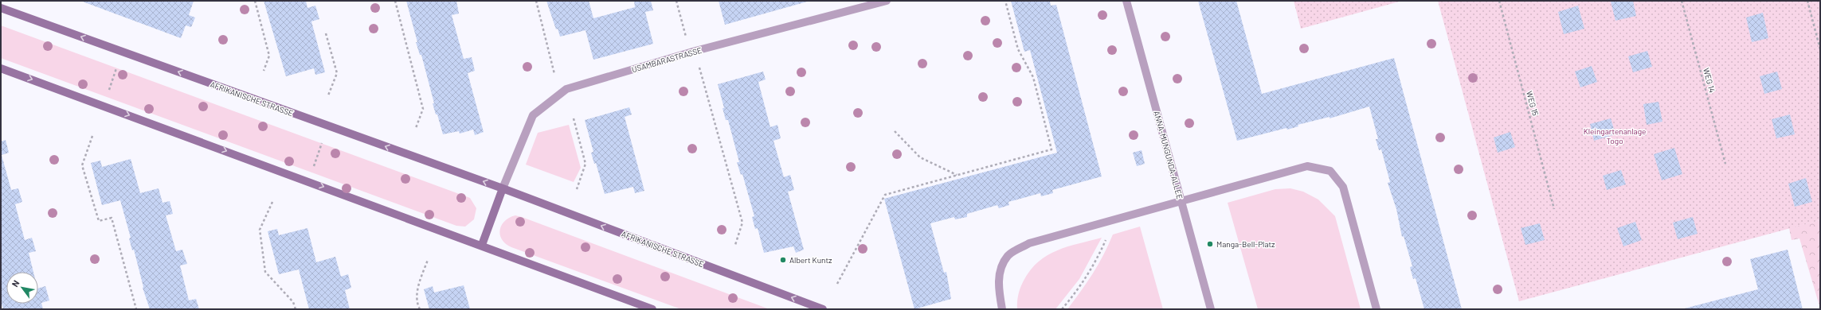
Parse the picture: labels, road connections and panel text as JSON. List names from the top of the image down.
{
  "streets": {
    "street": ["USAMBARASTRASSE", "AFRIKANISCHE STRASSE", "ANNA-MUNGUNDA-ALLEE"],
    "path": ["WEG 14", "WEG 15"]
  },
  "crossings": [
    ["USAMBARASTRASSE", "AFRIKANISCHE STRASSE"]
  ],
  "parks": ["Kleingartenanlage Togo"],
  "places": ["Manga-Bell-Platz", "Albert Kuntz"],
  "north": "top left"
}
